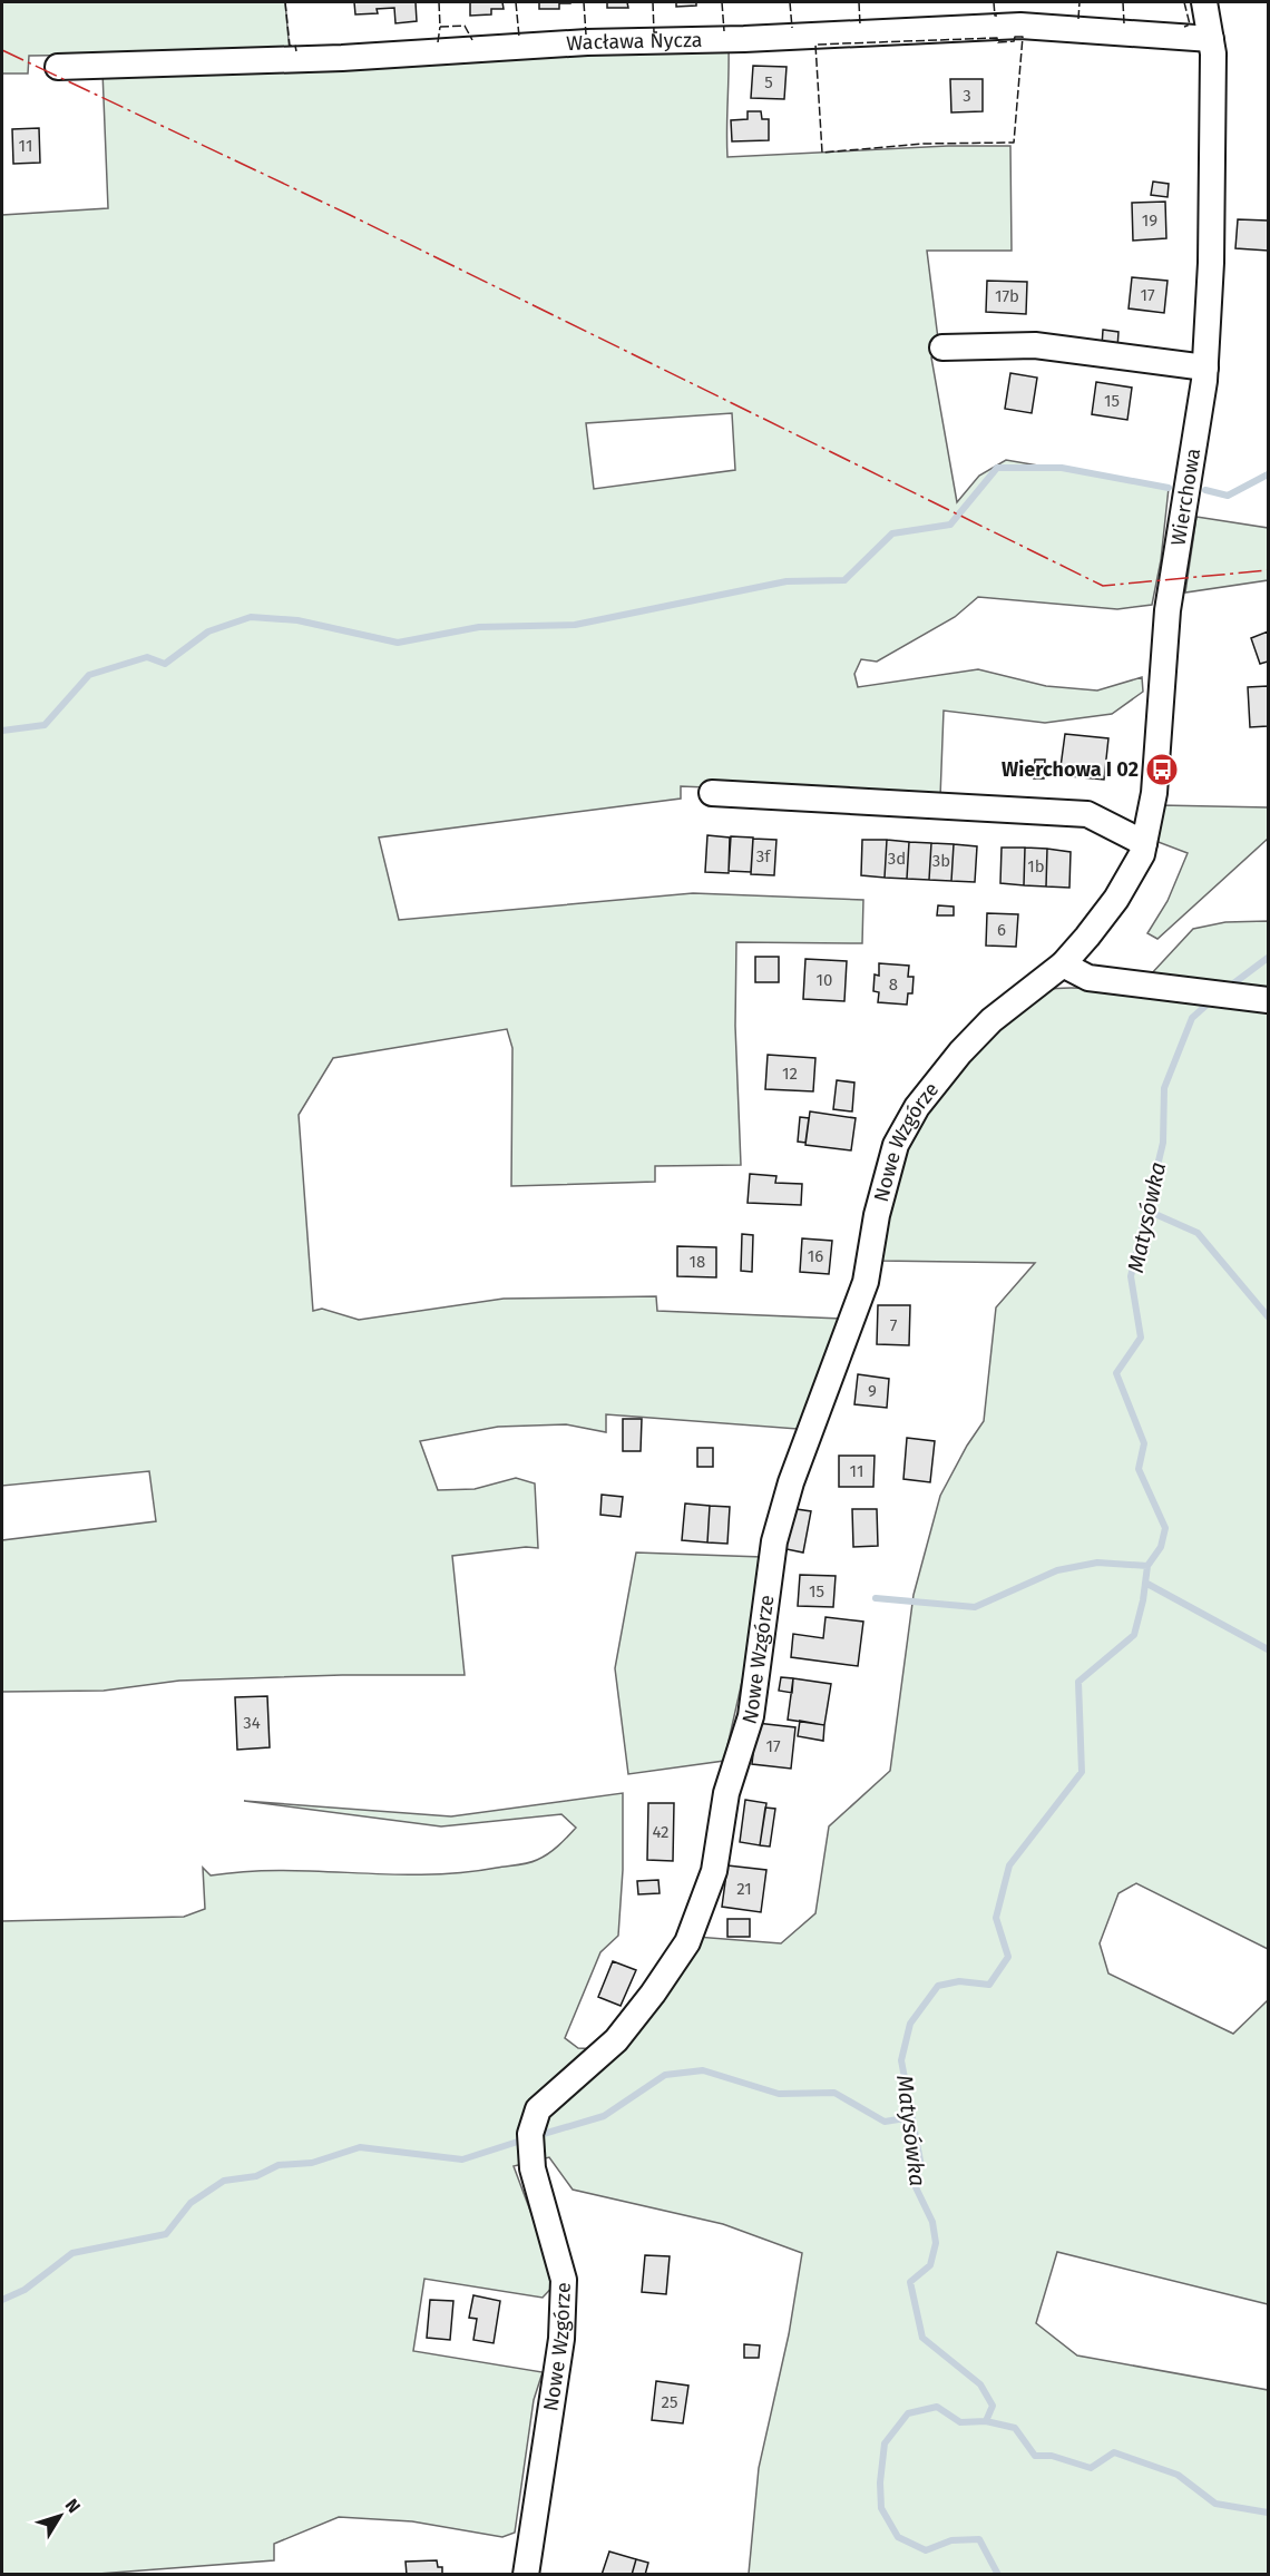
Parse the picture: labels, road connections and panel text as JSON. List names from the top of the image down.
{
  "streets": {
    "street": ["Wacława Nycza", "Wierchowa", "Nowe Wzgórze"]
  },
  "crossings": [
    ["Wacława Nycza", "Wierchowa"],
    ["Wierchowa", "Nowe Wzgórze"]
  ],
  "water": ["Matysówka"],
  "places": {
    "bus stop": ["Wierchowa I 02"]
  },
  "house_numbers": [
    "5",
    "3",
    "11",
    "19",
    "17",
    "17b",
    "15",
    "3f",
    "3d",
    "3b",
    "1b",
    "6",
    "10",
    "8",
    "12",
    "16",
    "18",
    "7",
    "9",
    "11",
    "15",
    "34",
    "17",
    "42",
    "21",
    "25"
  ],
  "north": "top right"
}
